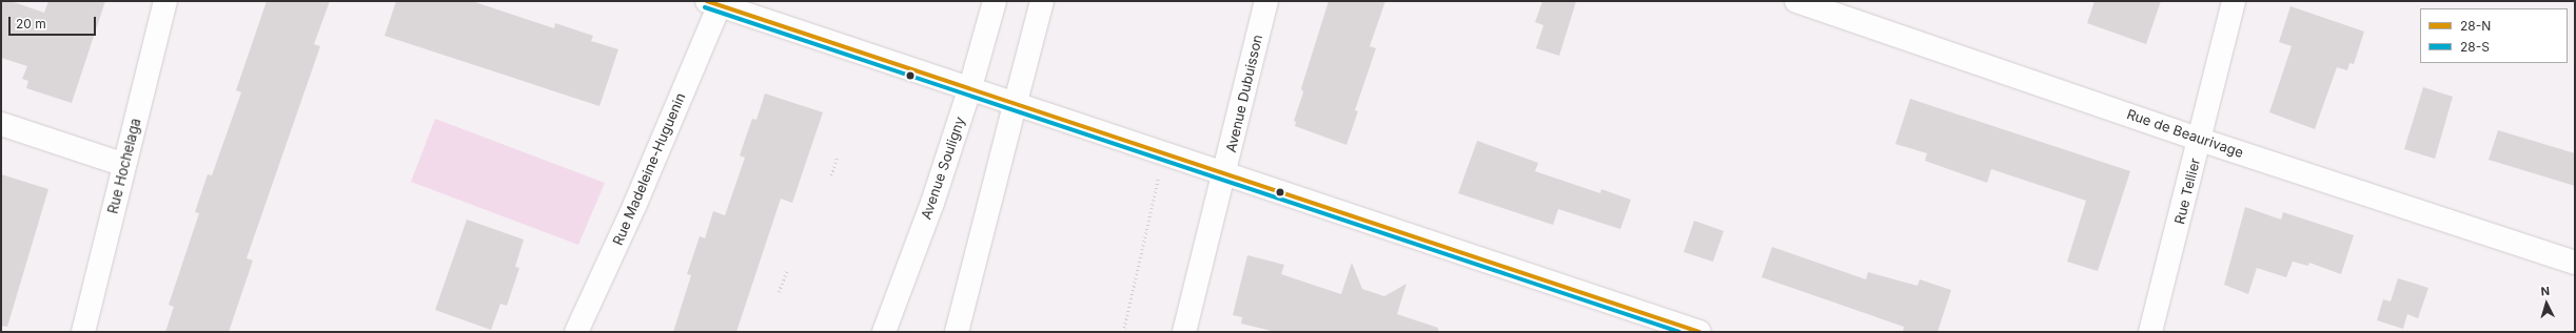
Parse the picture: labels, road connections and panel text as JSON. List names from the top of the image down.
{
  "streets": {
    "main road": [
      "Avenue Dubuisson",
      "Rue de Beaurivage",
      "Rue Hochelaga",
      "Avenue Souligny",
      "Rue Madeleine-Huguenin",
      "Rue Tellier"
    ]
  },
  "crossings": [
    ["Rue de Beaurivage", "Rue Tellier"]
  ],
  "lines": ["transit line 28-N", "transit line 28-S"],
  "legend": ["28-N", "28-S"],
  "scale_bar": "20 m",
  "north": "top"
}
